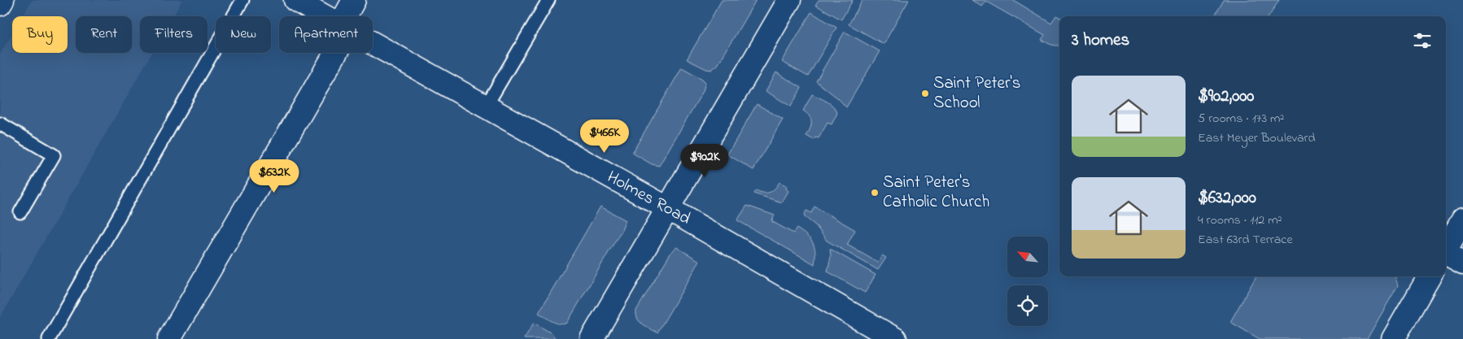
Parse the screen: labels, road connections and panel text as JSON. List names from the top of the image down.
{
  "streets": {
    "main road": ["Holmes Road"]
  },
  "places": ["Saint Peter's School", "Saint Peter's Catholic Church"],
  "north": "top left",
  "page": {
    "chip": [
      "Buy",
      "Rent",
      "Filters",
      "New",
      "Apartment"
    ],
    "heading": "3 homes",
    "list": [
      {
        "name": "$902,000",
        "note": "5 rooms · 173 m² · East Meyer Boulevard"
      },
      {
        "name": "$632,000",
        "note": "4 rooms · 112 m² · East 63rd Terrace"
      }
    ],
    "price": ["$466K", "$902K", "$632K"]
  }
}
